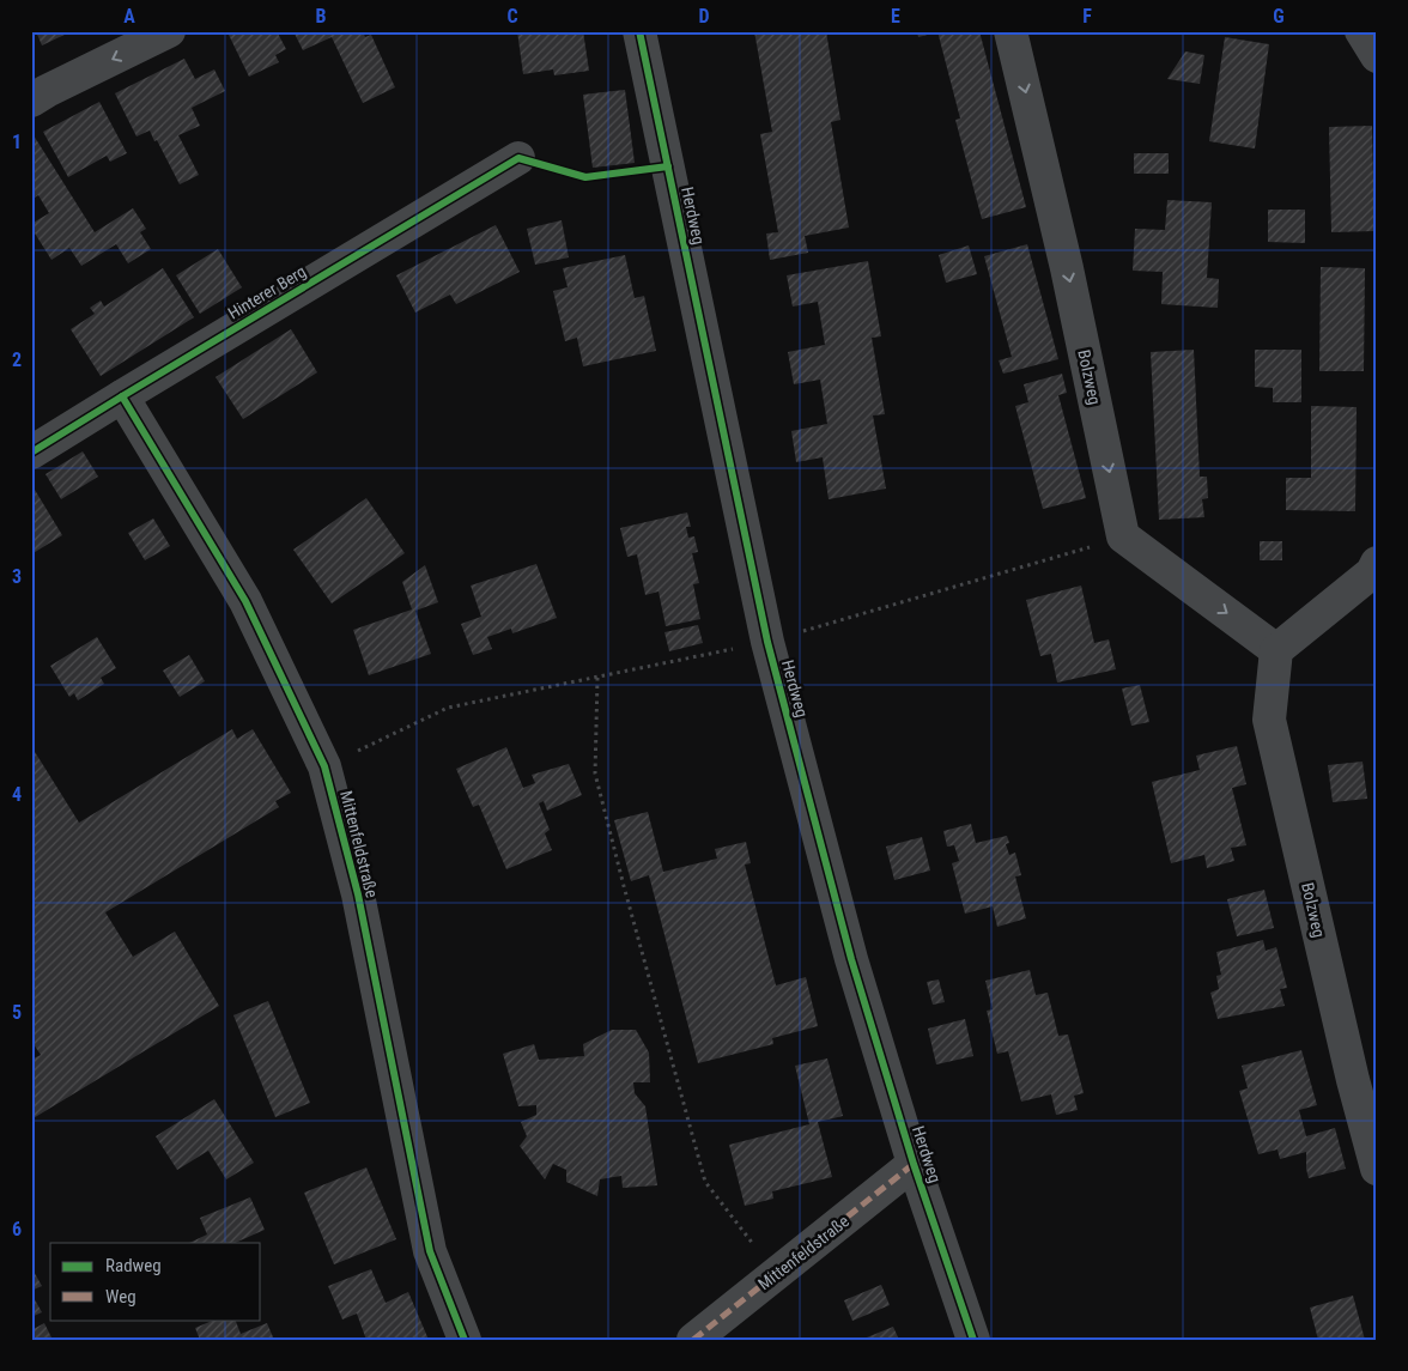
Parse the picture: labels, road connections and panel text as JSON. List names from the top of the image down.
{
  "streets": {
    "street": [
      "Herdweg",
      "Hinterer Berg",
      "Bolzweg",
      "Mittenfeldstraße"
    ]
  },
  "crossings": [
    ["Herdweg", "Mittenfeldstraße"],
    ["Hinterer Berg", "Mittenfeldstraße"]
  ],
  "one_way": ["Bolzweg"],
  "legend": ["Radweg", "Weg"],
  "grid": {
    "columns": [
      "A",
      "B",
      "C",
      "D",
      "E",
      "F",
      "G"
    ],
    "rows": [
      "1",
      "2",
      "3",
      "4",
      "5",
      "6"
    ]
  }
}
